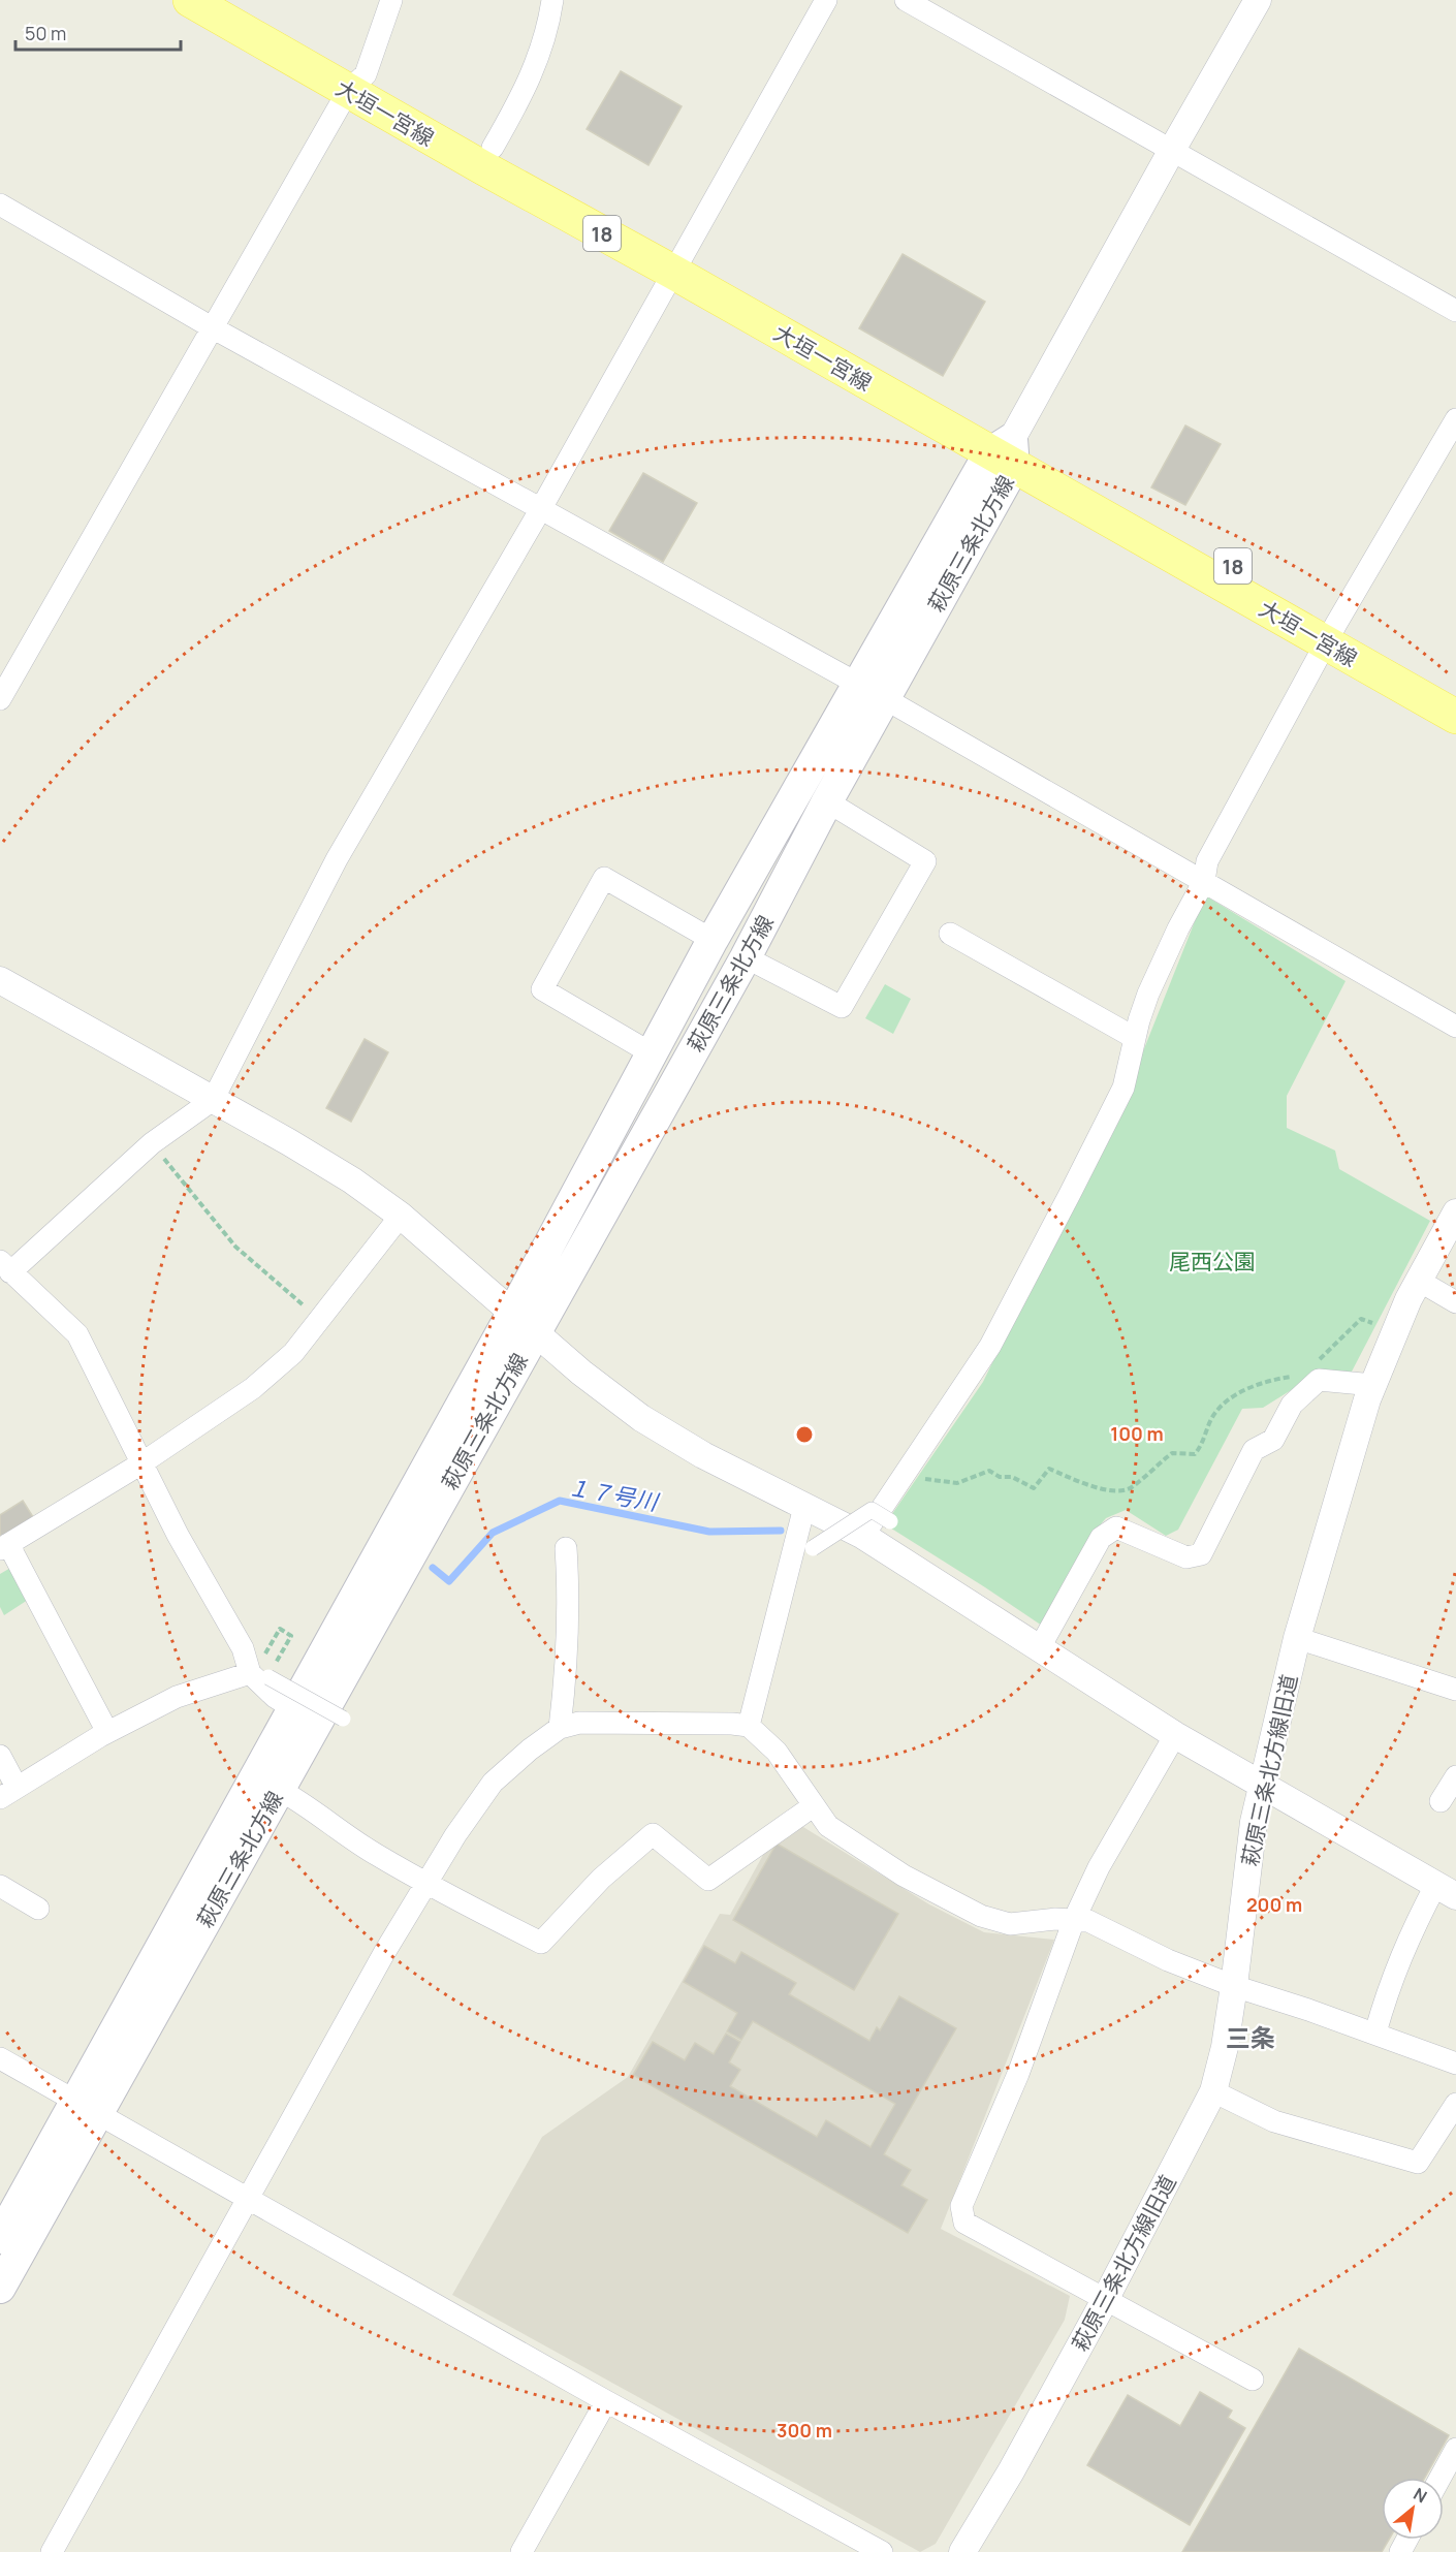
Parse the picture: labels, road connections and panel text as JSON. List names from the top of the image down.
{
  "streets": {
    "main road": ["大垣一宮線", "18", "萩原三条北方線"],
    "street": ["萩原三条北方線旧道"]
  },
  "crossings": [
    ["大垣一宮線", "萩原三条北方線"]
  ],
  "districts": ["三条"],
  "water": ["１７号川"],
  "parks": ["尾西公園"],
  "scale_bar": "50 m",
  "north": "top right",
  "rings": ["100 m", "200 m", "300 m"]
}
